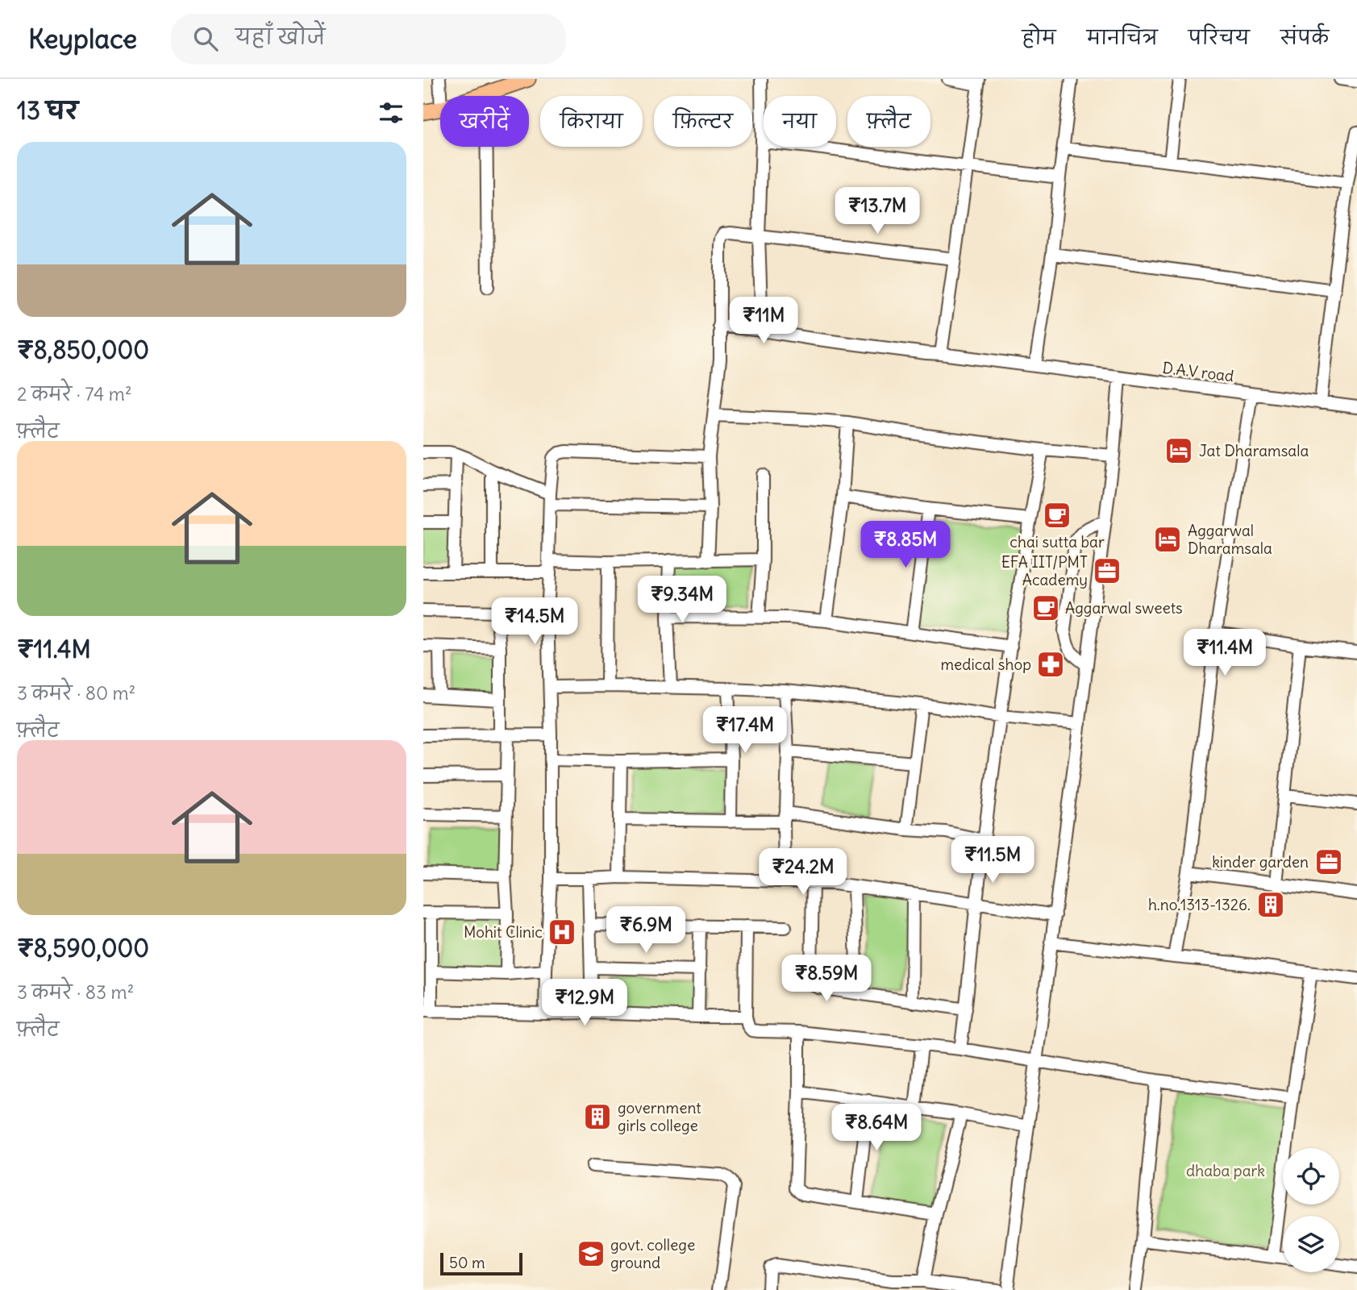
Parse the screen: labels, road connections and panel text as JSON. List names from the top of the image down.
{
  "streets": {
    "street": ["D.A.V road"]
  },
  "parks": ["dhaba park"],
  "places": {
    "hotel": ["Jat Dharamsala", "Aggarwal Dharamsala"],
    "cafe": ["chai sutta bar", "Aggarwal sweets"],
    "office": ["EFA IIT/PMT Academy", "kinder garden"],
    "pharmacy": ["medical shop"],
    "building": ["h.no.1313-1326.", "government girls college"],
    "hospital": ["Mohit Clinic"],
    "school or university": ["govt. college ground"]
  },
  "scale_bar": "50 m",
  "page": {
    "header": "Keyplace",
    "search": "यहाँ खोजें",
    "nav": [
      "होम",
      "मानचित्र",
      "परिचय",
      "संपर्क"
    ],
    "heading": "13 घर",
    "chip": [
      "खरीदें",
      "किराया",
      "फ़िल्टर",
      "नया",
      "फ़्लैट"
    ],
    "list": [
      {
        "name": "₹8,850,000",
        "note": "2 कमरे · 74 m² · फ़्लैट"
      },
      {
        "name": "₹11.4M",
        "note": "3 कमरे · 80 m² · फ़्लैट"
      },
      {
        "name": "₹8,590,000",
        "note": "3 कमरे · 83 m² · फ़्लैट"
      }
    ],
    "price": [
      "₹13.7M",
      "₹11M",
      "₹8.85M",
      "₹9.34M",
      "₹14.5M",
      "₹11.4M",
      "₹17.4M",
      "₹11.5M",
      "₹24.2M",
      "₹6.9M",
      "₹8.59M",
      "₹12.9M",
      "₹8.64M"
    ],
    "scale": "50 m"
  }
}
